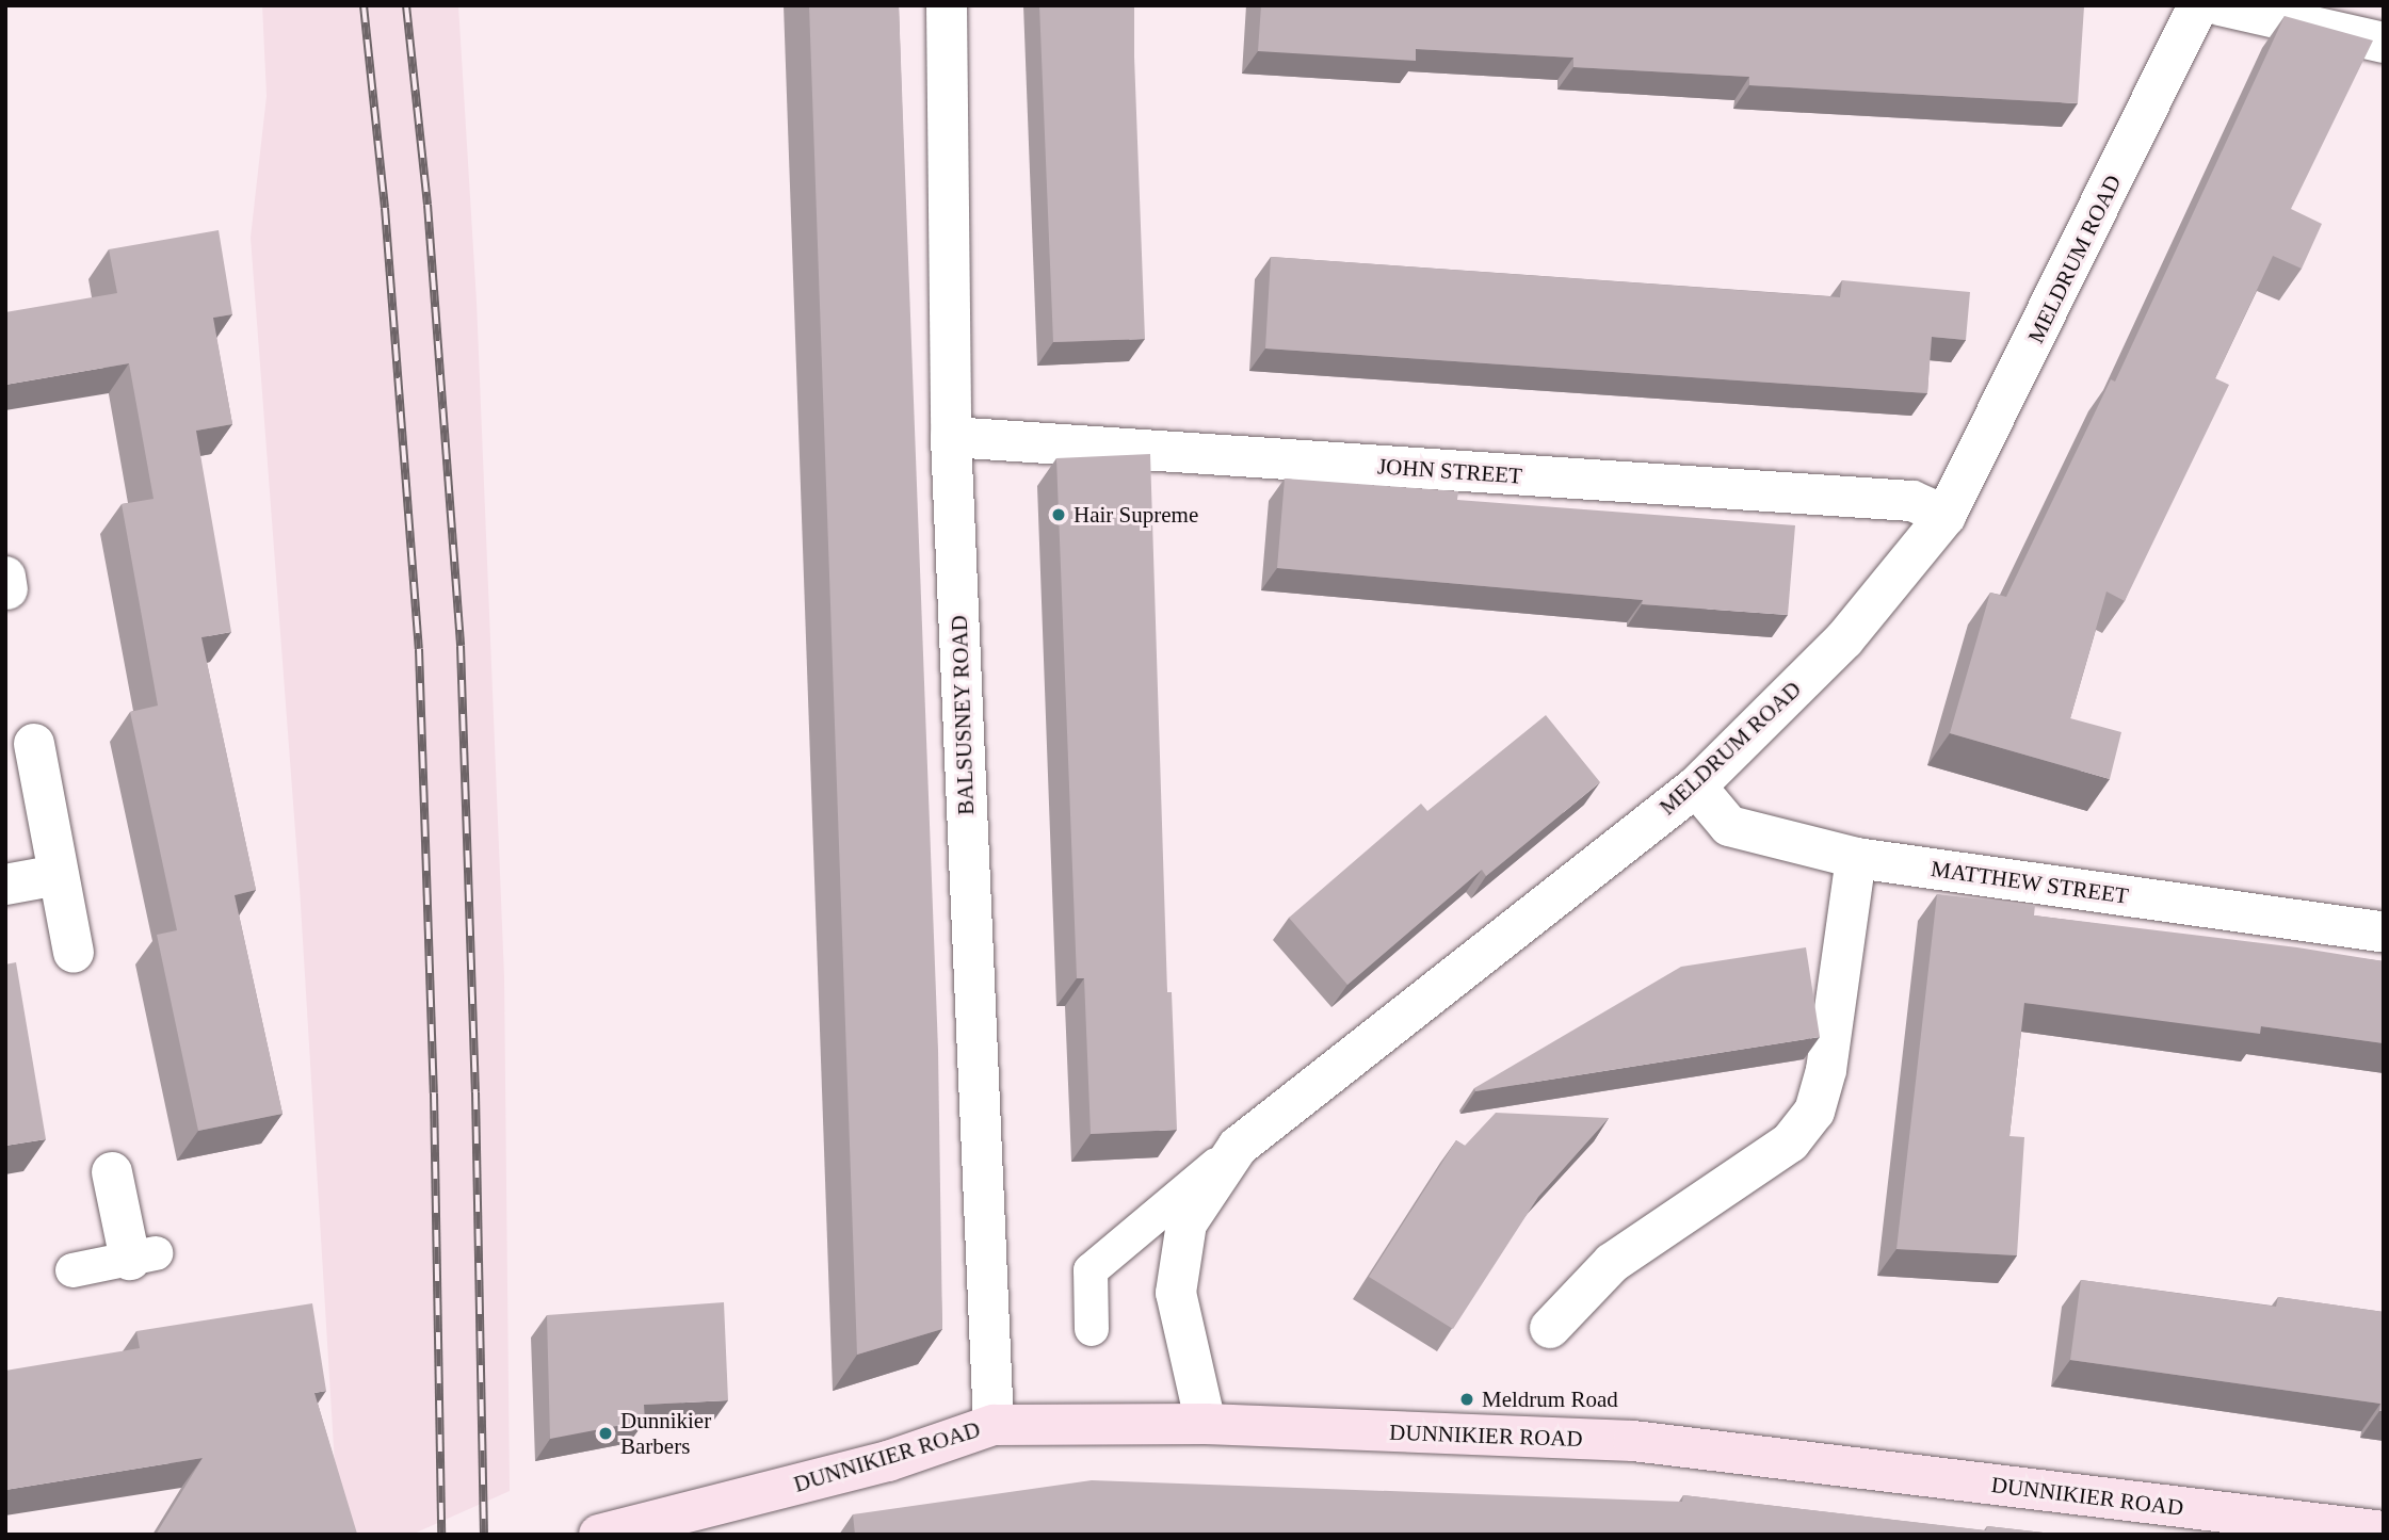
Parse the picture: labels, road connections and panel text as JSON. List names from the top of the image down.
{
  "streets": {
    "street": [
      "MELDRUM ROAD",
      "JOHN STREET",
      "BALSUSNEY ROAD",
      "MATTHEW STREET",
      "DUNNIKIER ROAD"
    ]
  },
  "crossings": [
    ["MELDRUM ROAD", "JOHN STREET"],
    ["MELDRUM ROAD", "MATTHEW STREET"],
    ["MELDRUM ROAD", "DUNNIKIER ROAD"],
    ["JOHN STREET", "BALSUSNEY ROAD"],
    ["BALSUSNEY ROAD", "DUNNIKIER ROAD"]
  ],
  "places": ["Hair Supreme", "Meldrum Road", "Dunnikier Barbers"]
}
